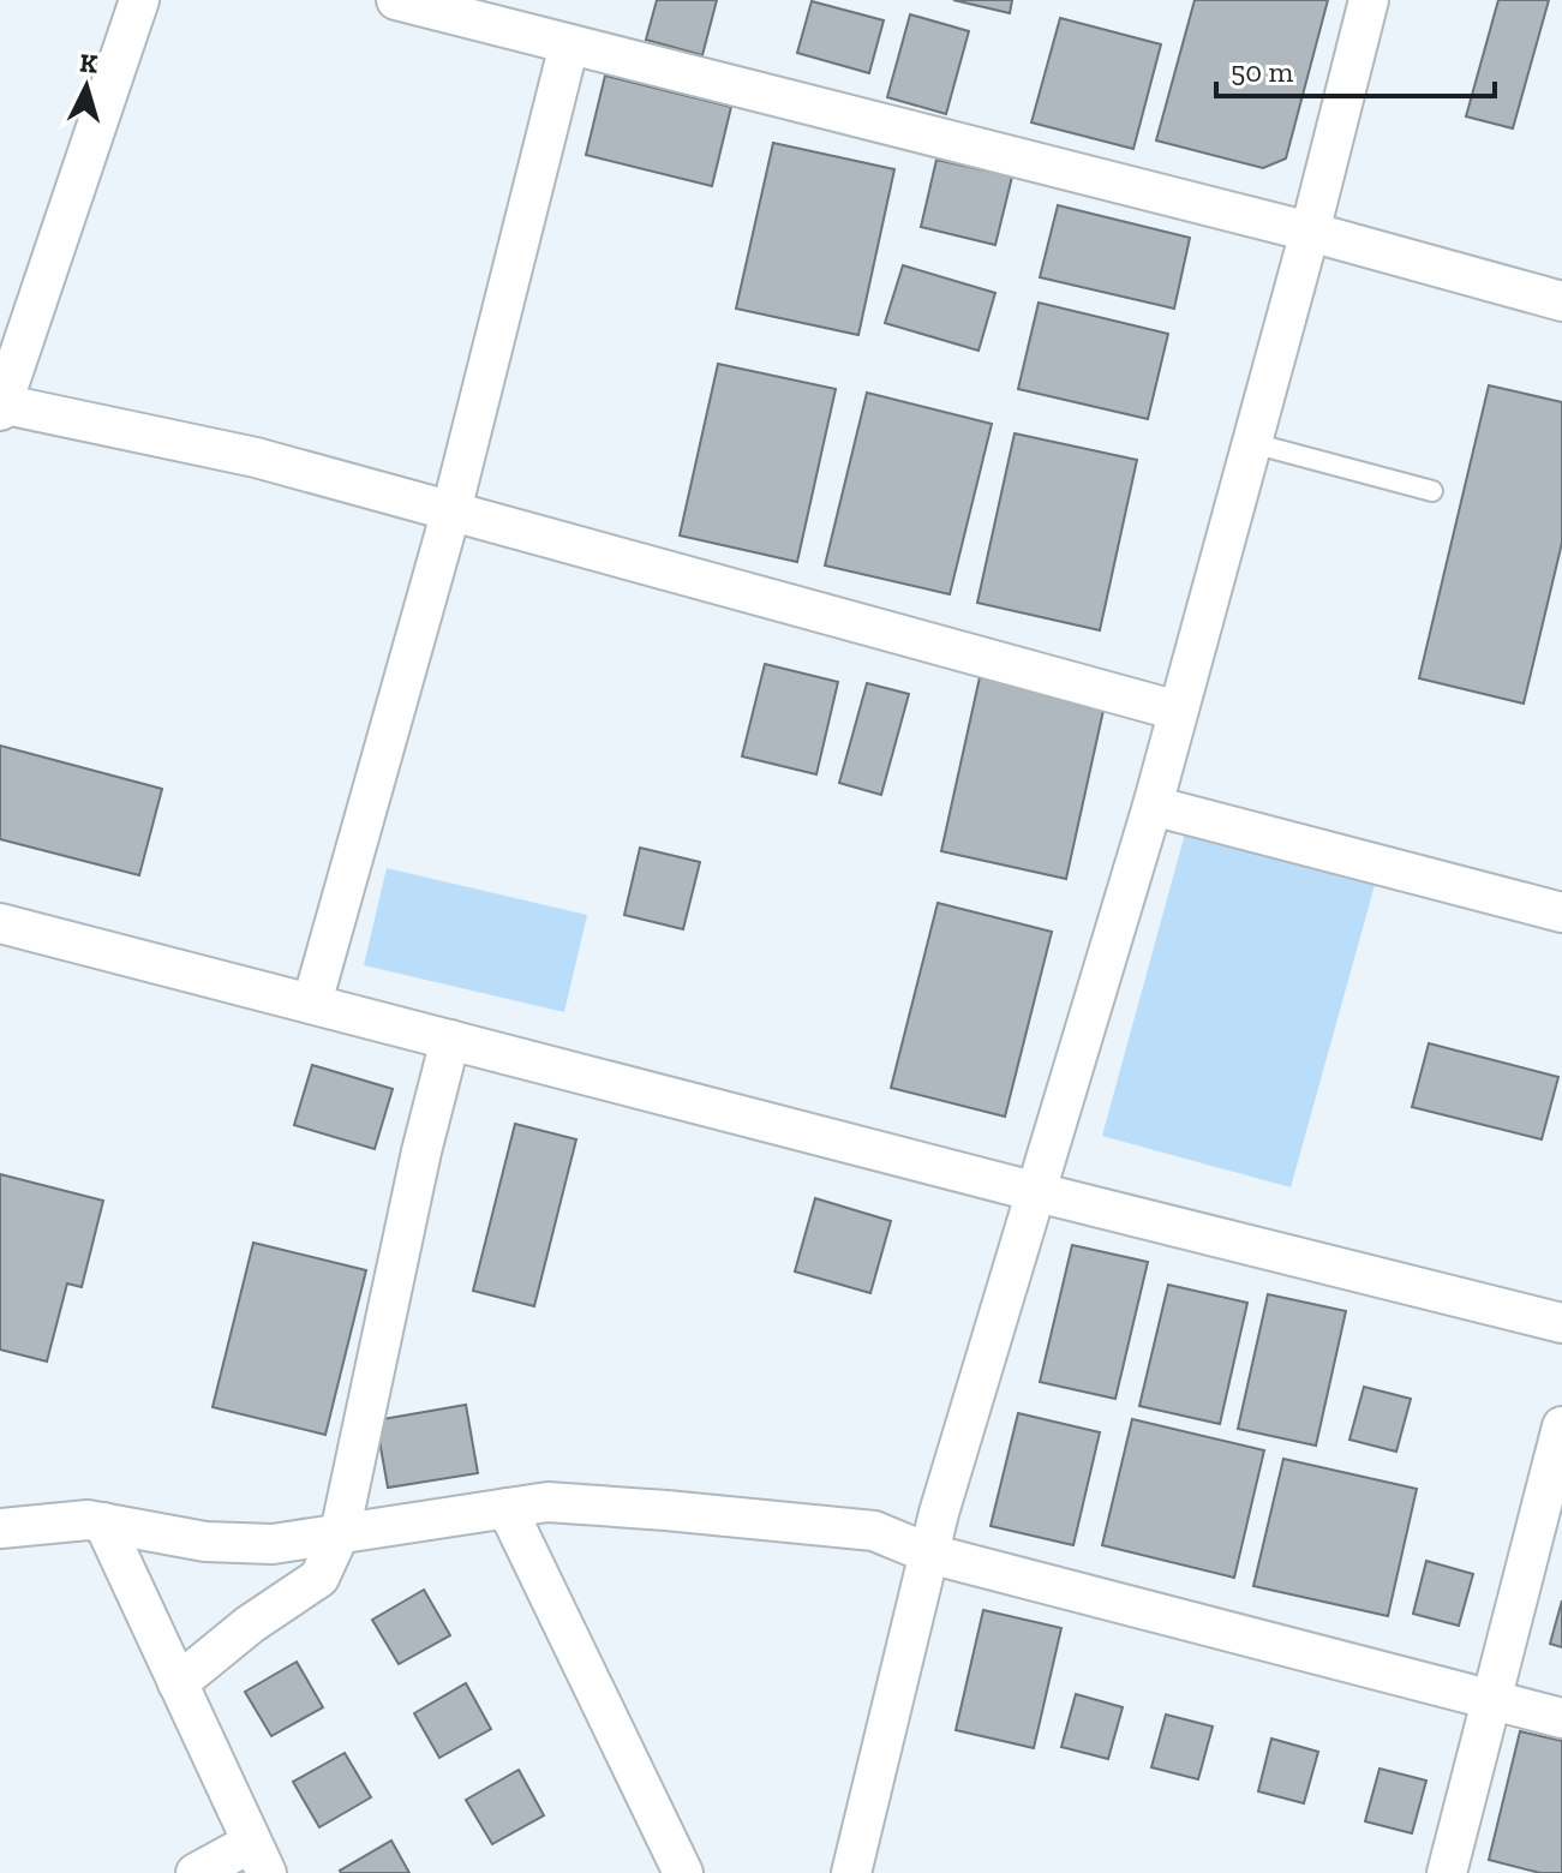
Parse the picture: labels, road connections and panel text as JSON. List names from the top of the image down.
{
  "scale_bar": "50 m",
  "north": "top"
}
